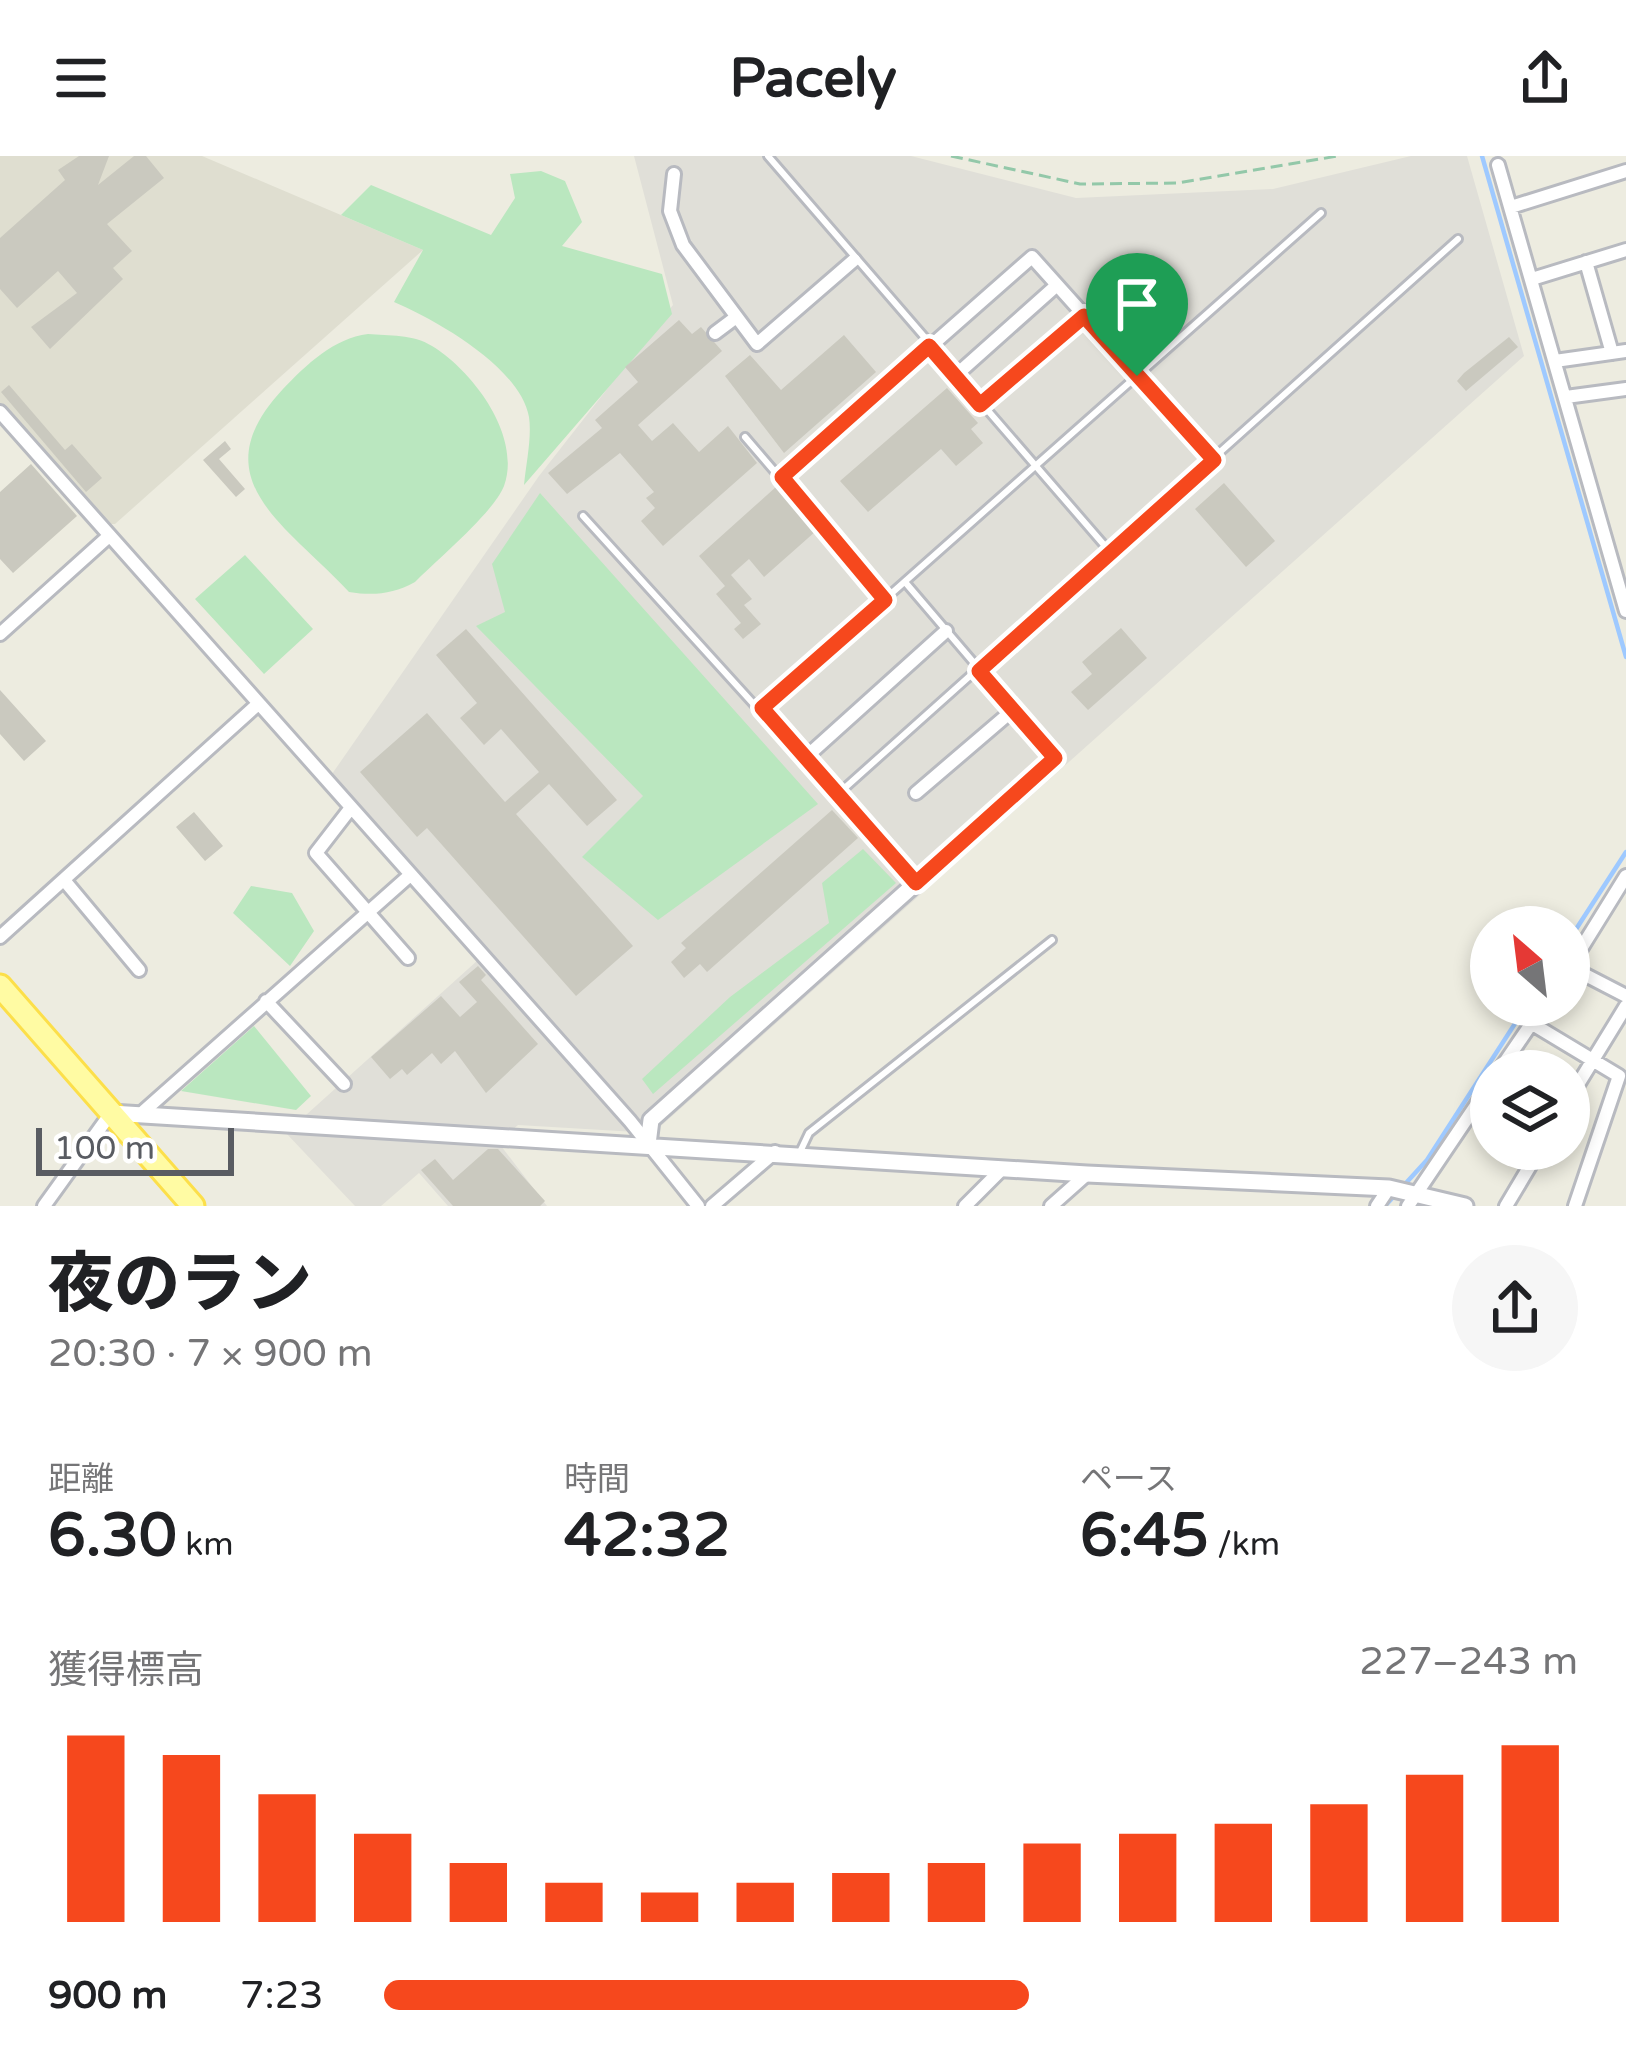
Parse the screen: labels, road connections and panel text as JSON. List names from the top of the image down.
{
  "scale_bar": "100 m",
  "north": "top left",
  "page": {
    "header": "Pacely",
    "scale": "100 m",
    "heading": ["夜のラン", "20:30 · 7 × 900 m"],
    "stats": [
      ["距離", "6.30 km"],
      ["時間", "42:32"],
      ["ペース", "6:45 /km"]
    ],
    "chart": ["獲得標高", "227–243 m"],
    "list": [
      {
        "name": "900 m",
        "note": "7:23"
      }
    ]
  }
}
